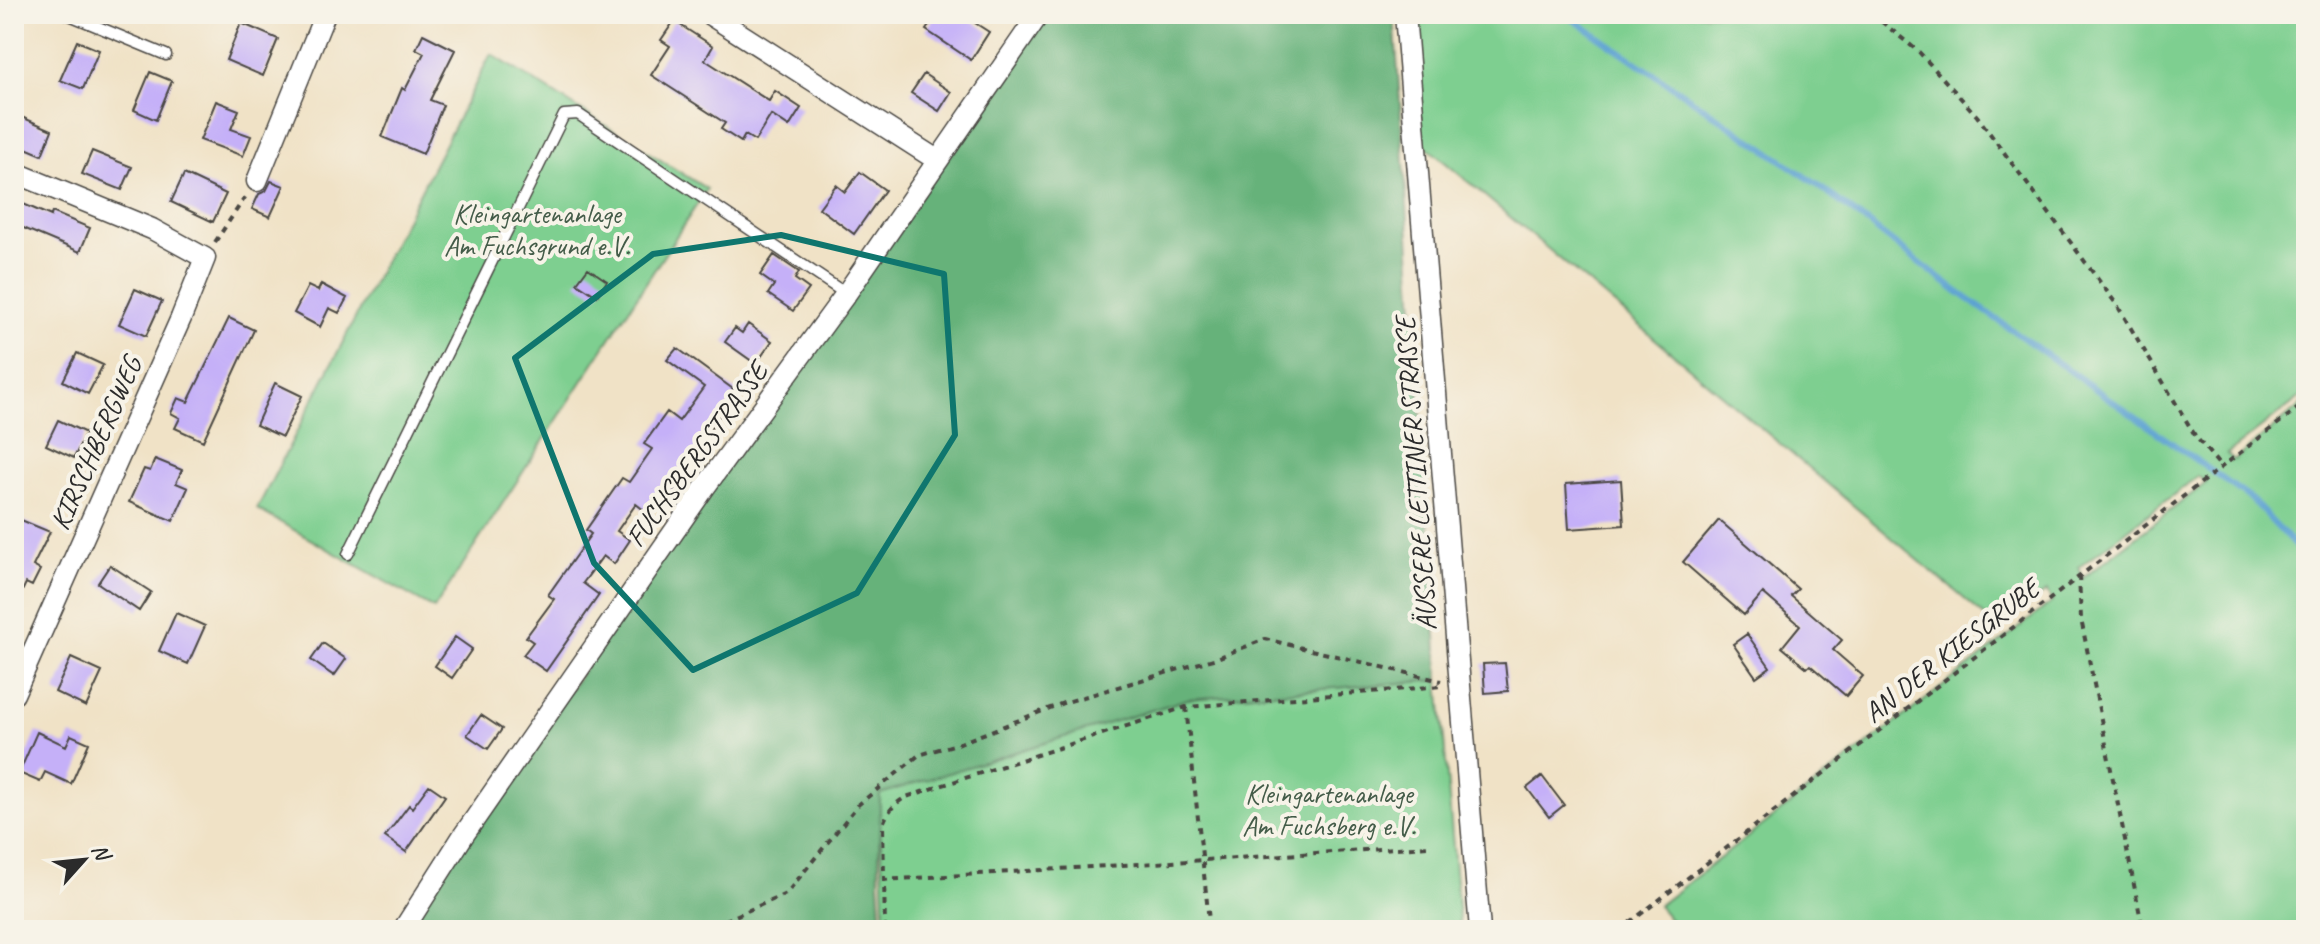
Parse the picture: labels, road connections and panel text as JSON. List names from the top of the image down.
{
  "streets": {
    "street": ["KIRSCHBERGWEG", "FUCHSBERGSTRASSE", "ÄUSSERE LETTINER STRASSE"],
    "path": ["AN DER KIESGRUBE"]
  },
  "parks": ["Kleingartenanlage Am Fuchsgrund e.V.", "Kleingartenanlage Am Fuchsberg e.V."],
  "north": "top right"
}
